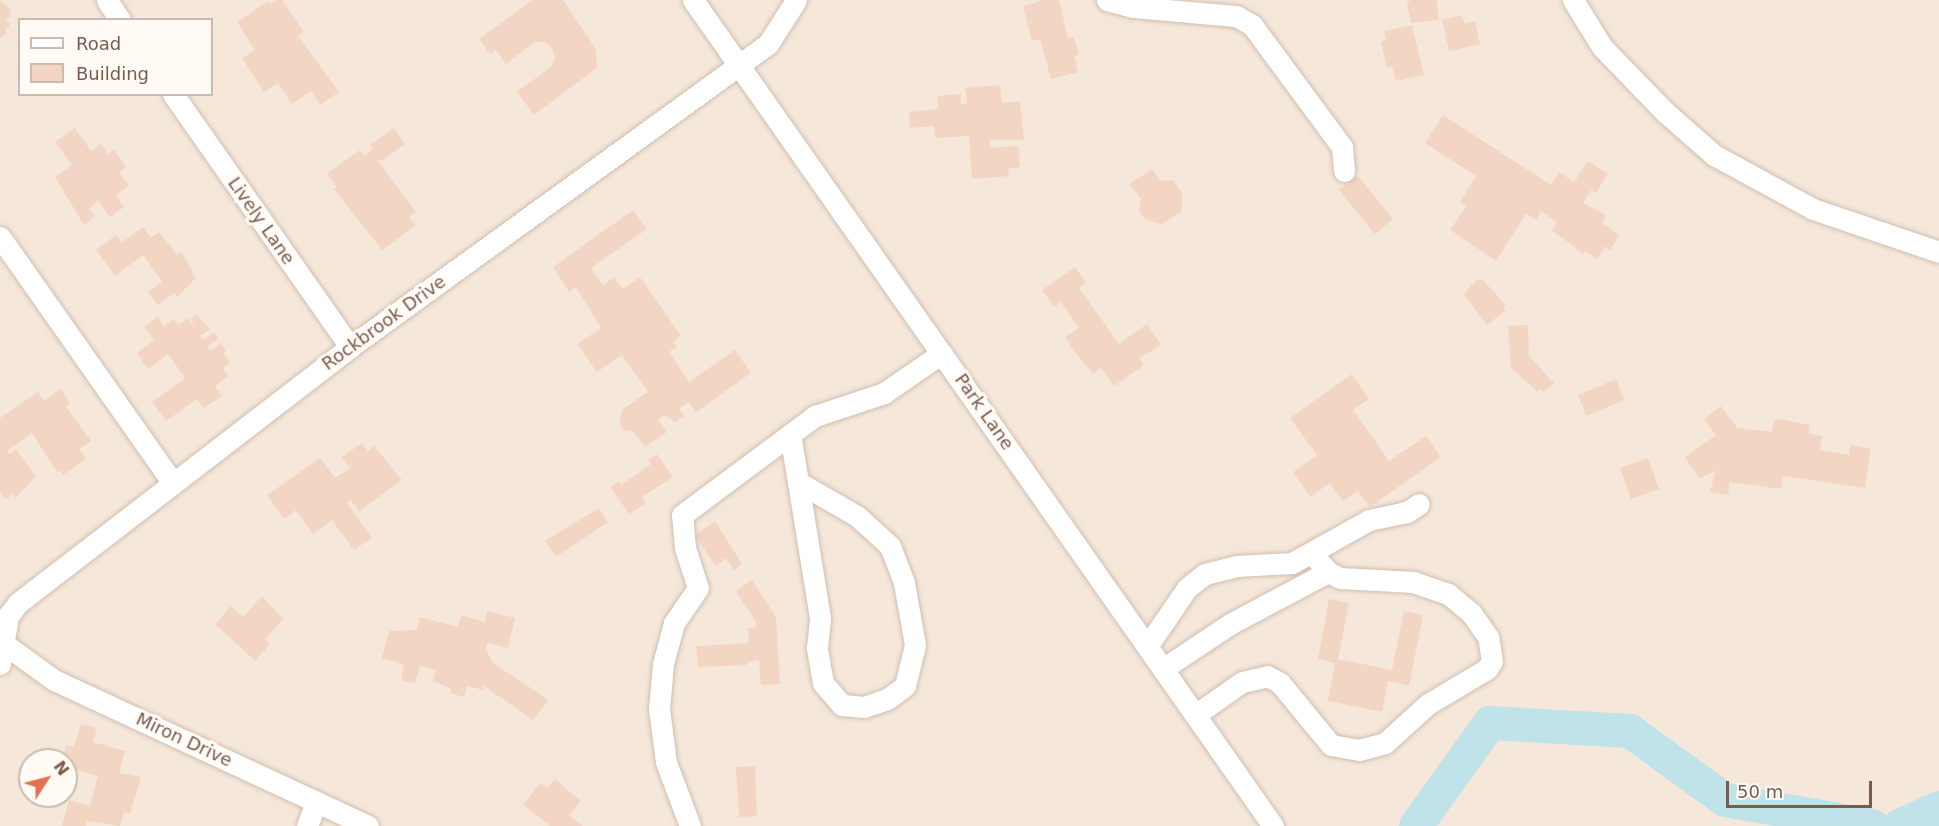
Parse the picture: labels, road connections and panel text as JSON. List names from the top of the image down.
{
  "streets": {
    "street": [
      "Lively Lane",
      "Rockbrook Drive",
      "Park Lane",
      "Miron Drive"
    ]
  },
  "crossings": [
    ["Lively Lane", "Rockbrook Drive"],
    ["Rockbrook Drive", "Park Lane"],
    ["Rockbrook Drive", "Miron Drive"]
  ],
  "legend": ["Road", "Building"],
  "scale_bar": "50 m",
  "north": "top right"
}
